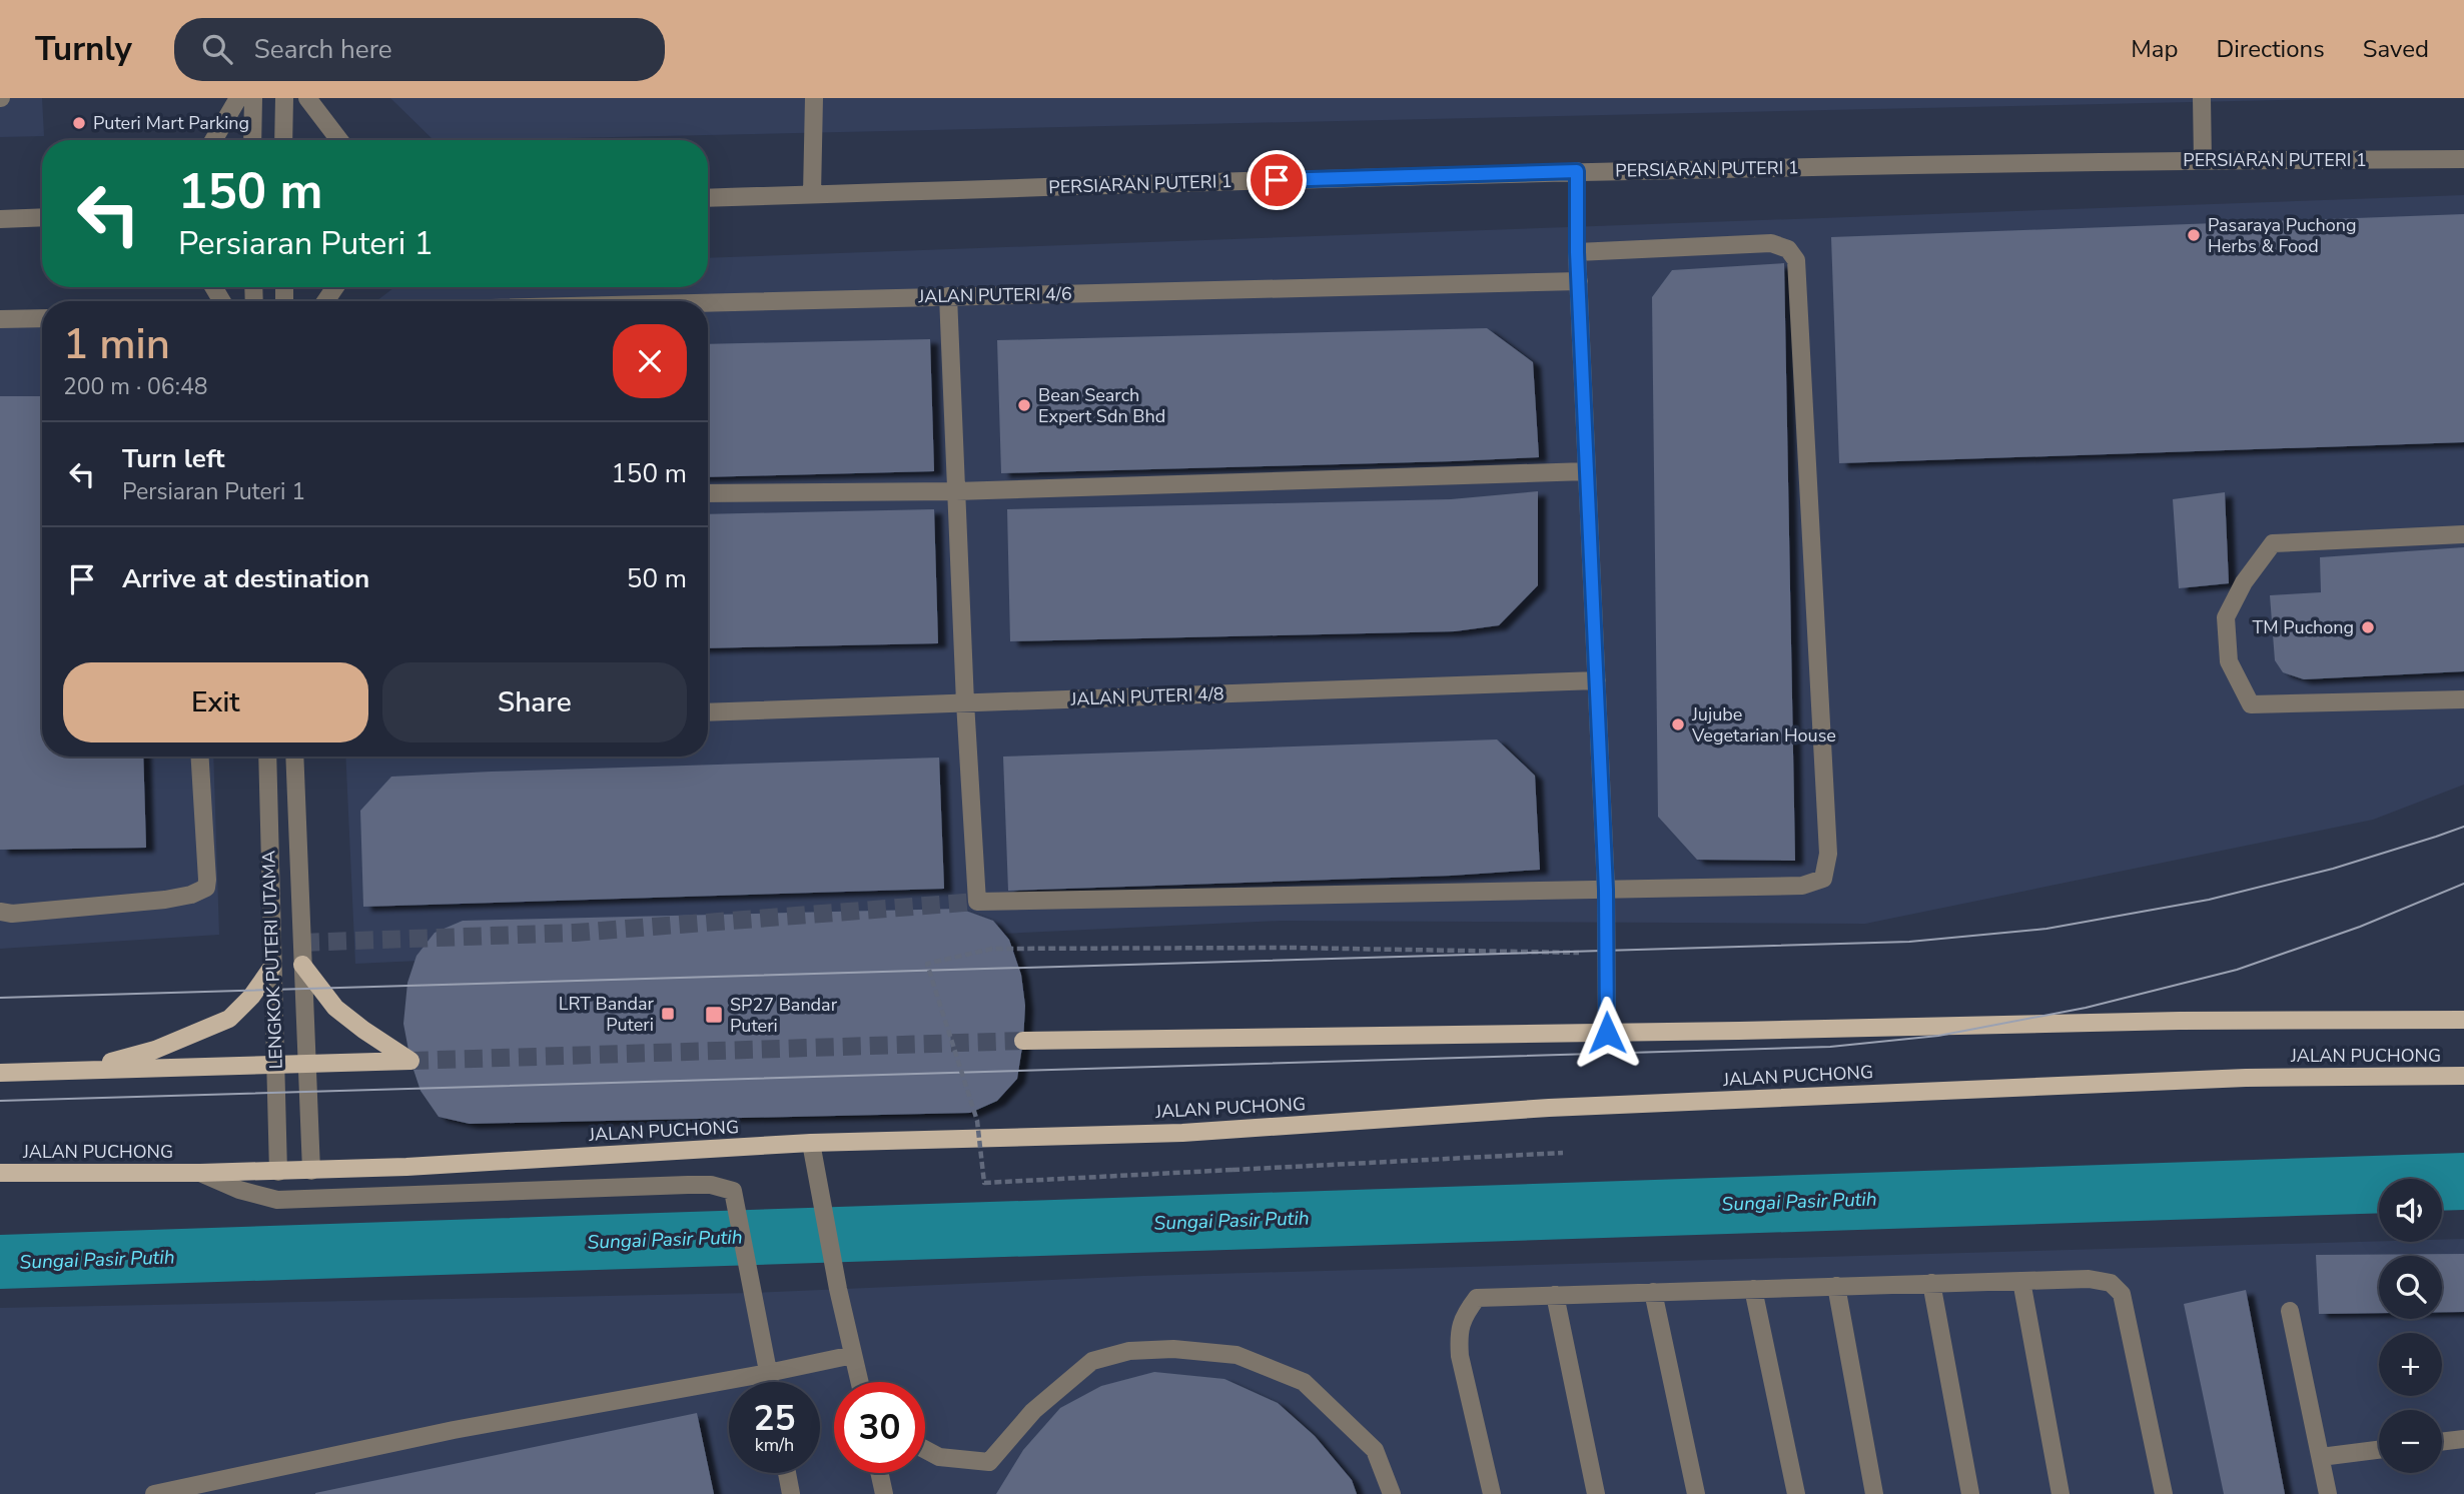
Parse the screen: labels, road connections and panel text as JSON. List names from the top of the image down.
{
  "streets": {
    "main road": ["JALAN PUCHONG"],
    "street": [
      "PERSIARAN PUTERI 1",
      "JALAN PUTERI 4/6",
      "JALAN PUTERI 4/8",
      "LENGKOK PUTERI UTAMA"
    ]
  },
  "crossings": [
    ["LENGKOK PUTERI UTAMA", "JALAN PUCHONG"]
  ],
  "water": ["Sungai Pasir Putih"],
  "places": {
    "other": [
      "Puteri Mart Parking",
      "Pasaraya Puchong Herbs & Food",
      "Bean Search Expert Sdn Bhd",
      "TM Puchong",
      "Jujube Vegetarian House"
    ],
    "transit": ["LRT Bandar Puteri", "SP27 Bandar Puteri"]
  },
  "page": {
    "header": "Turnly",
    "search": "Search here",
    "nav": ["Map", "Directions", "Saved"],
    "turn": ["150 m", "Persiaran Puteri 1"],
    "heading": ["1 min", "200 m · 06:48"],
    "list": [
      {
        "name": "Turn left",
        "note": "Persiaran Puteri 1",
        "value": "150 m"
      },
      {
        "name": "Arrive at destination",
        "value": "50 m"
      }
    ],
    "buttons": ["Exit", "Share"],
    "map_buttons": ["+", "−"],
    "speed": "25 km/h",
    "limit": "30"
  }
}
